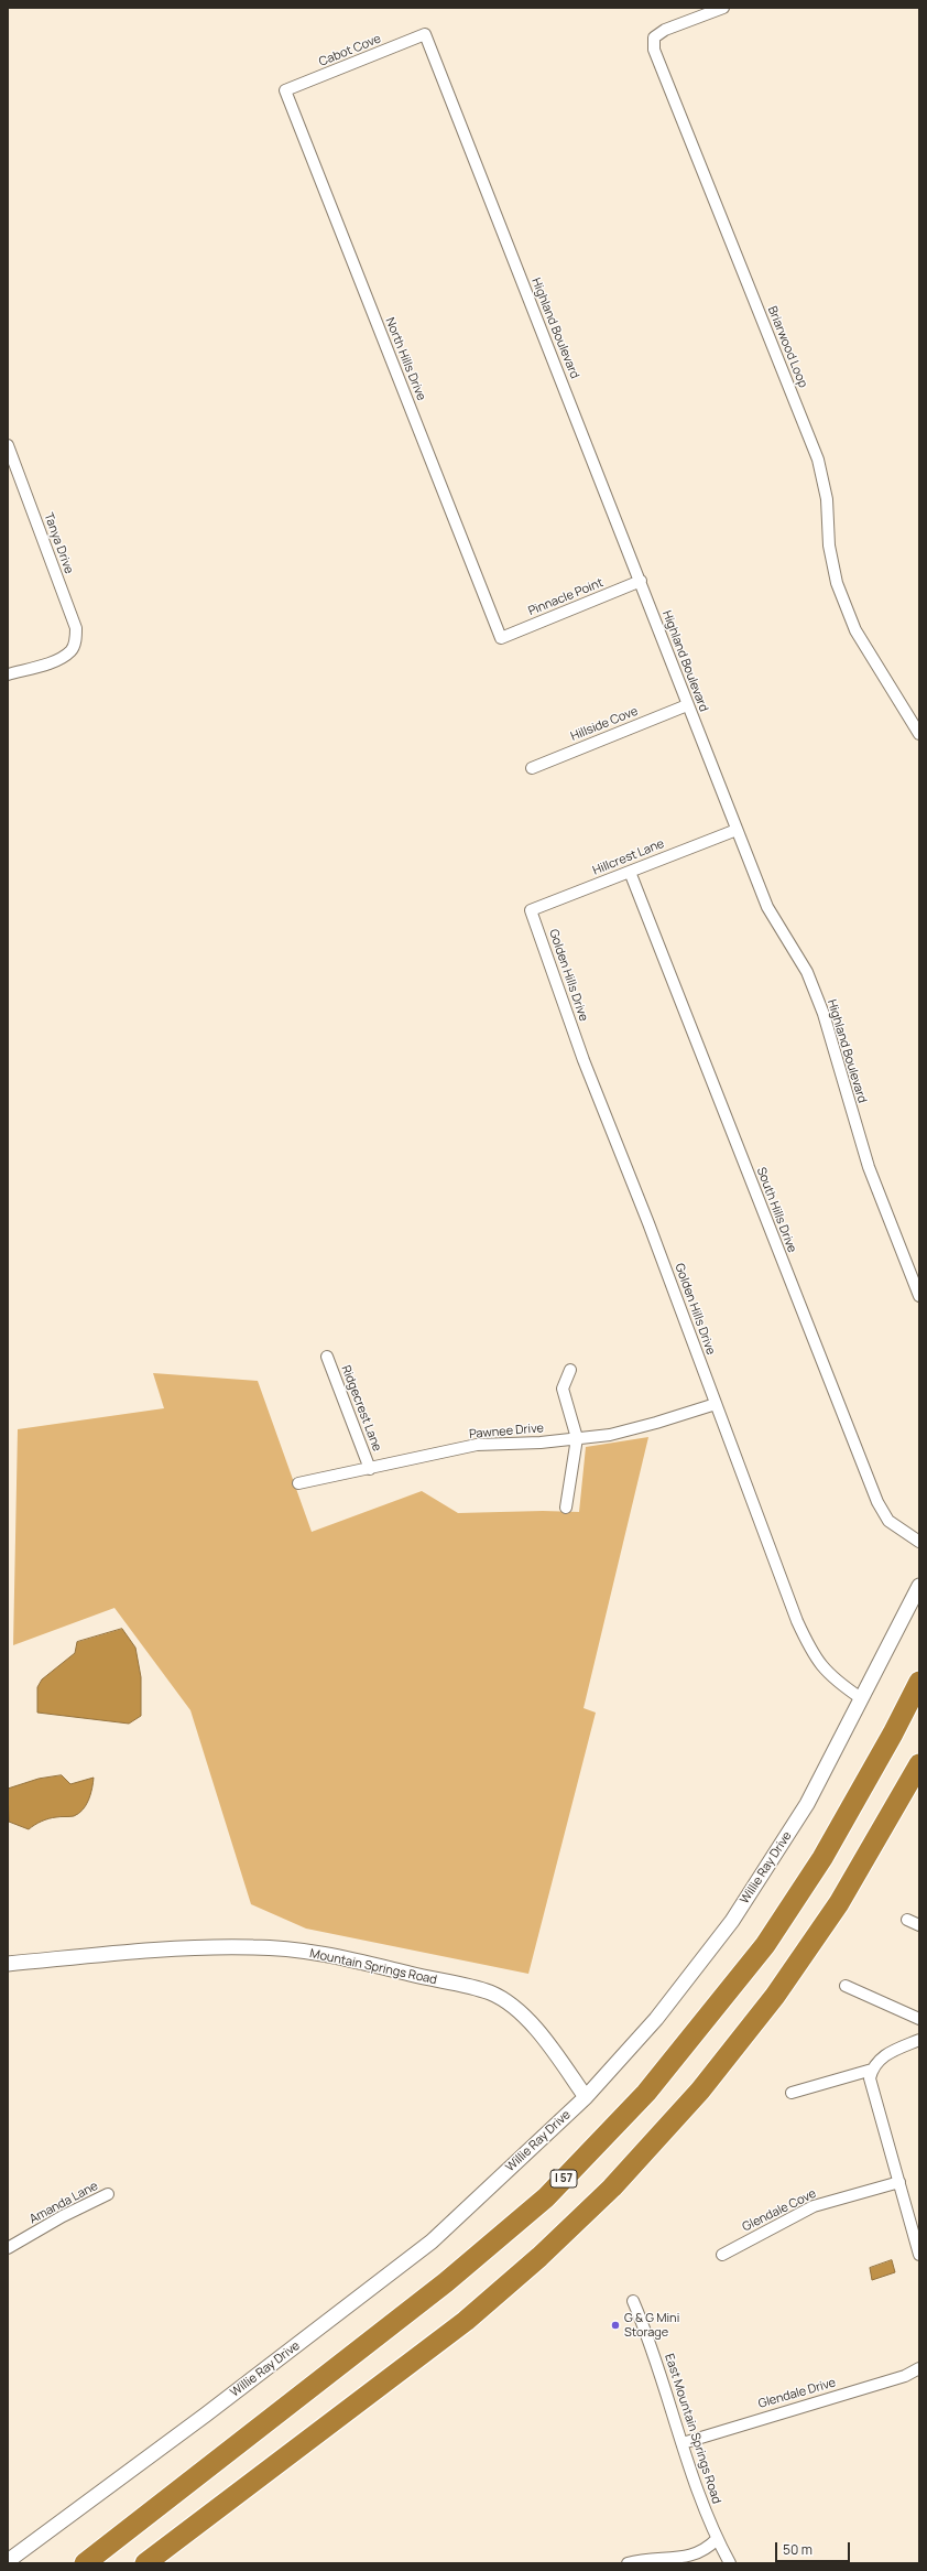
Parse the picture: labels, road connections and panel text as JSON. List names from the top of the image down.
{
  "streets": {
    "highway": ["I 57"],
    "street": [
      "Cabot Cove",
      "Highland Boulevard",
      "Briarwood Loop",
      "North Hills Drive",
      "Tanya Drive",
      "Pinnacle Point",
      "Hillside Cove",
      "Hillcrest Lane",
      "Golden Hills Drive",
      "South Hills Drive",
      "Ridgecrest Lane",
      "Pawnee Drive",
      "Willie Ray Drive",
      "Mountain Springs Road",
      "Amanda Lane",
      "Glendale Cove",
      "Glendale Drive",
      "East Mountain Springs Road"
    ]
  },
  "crossings": [
    ["Cabot Cove", "Highland Boulevard"],
    ["Cabot Cove", "North Hills Drive"],
    ["Highland Boulevard", "Pinnacle Point"],
    ["Highland Boulevard", "Hillside Cove"],
    ["Highland Boulevard", "Hillcrest Lane"],
    ["North Hills Drive", "Pinnacle Point"],
    ["Hillcrest Lane", "Golden Hills Drive"],
    ["Hillcrest Lane", "South Hills Drive"],
    ["Golden Hills Drive", "Pawnee Drive"],
    ["Golden Hills Drive", "Willie Ray Drive"],
    ["Ridgecrest Lane", "Pawnee Drive"],
    ["Willie Ray Drive", "Mountain Springs Road"],
    ["Glendale Drive", "East Mountain Springs Road"]
  ],
  "places": ["G & G Mini Storage"],
  "scale_bar": "50 m"
}
